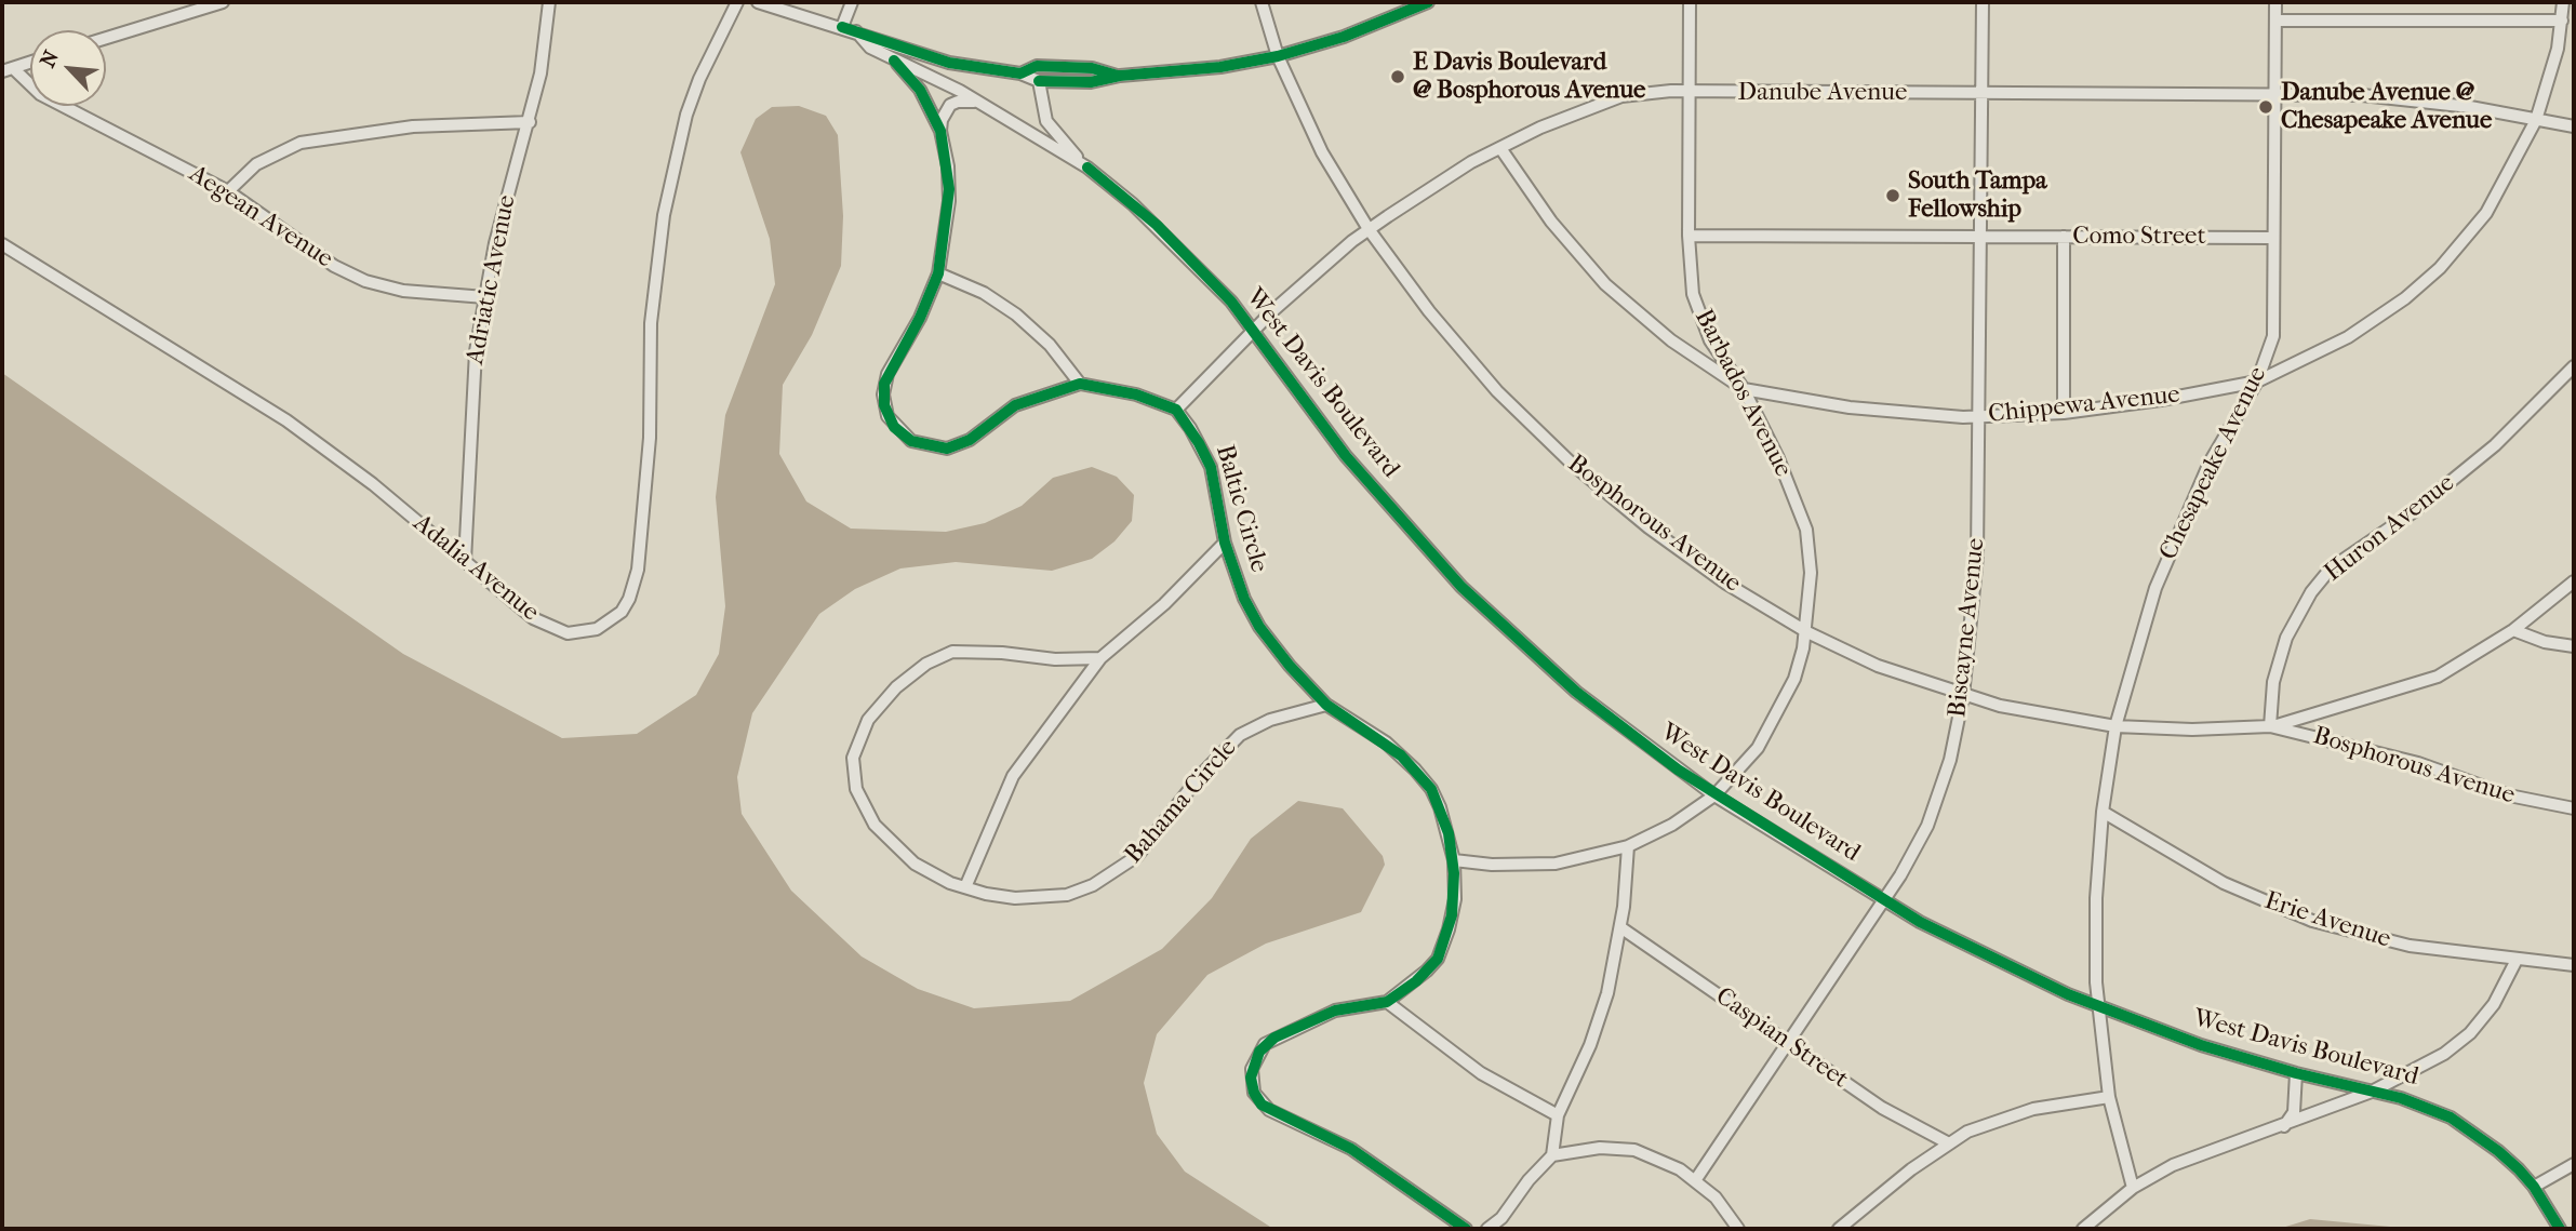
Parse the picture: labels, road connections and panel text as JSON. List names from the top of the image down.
{
  "streets": {
    "street": [
      "Danube Avenue",
      "Aegean Avenue",
      "Como Street",
      "Adriatic Avenue",
      "West Davis Boulevard",
      "Barbados Avenue",
      "Chippewa Avenue",
      "Chesapeake Avenue",
      "Baltic Circle",
      "Bosphorous Avenue",
      "Huron Avenue",
      "Adalia Avenue",
      "Biscayne Avenue",
      "Bahama Circle",
      "Erie Avenue",
      "Caspian Street"
    ]
  },
  "crossings": [
    ["Danube Avenue", "West Davis Boulevard"],
    ["Danube Avenue", "Barbados Avenue"],
    ["Danube Avenue", "Chippewa Avenue"],
    ["Danube Avenue", "Chesapeake Avenue"],
    ["Danube Avenue", "Baltic Circle"],
    ["Danube Avenue", "Bosphorous Avenue"],
    ["Danube Avenue", "Biscayne Avenue"],
    ["Aegean Avenue", "Adriatic Avenue"],
    ["Como Street", "Barbados Avenue"],
    ["Como Street", "Chesapeake Avenue"],
    ["Como Street", "Biscayne Avenue"],
    ["Adriatic Avenue", "Adalia Avenue"],
    ["West Davis Boulevard", "Barbados Avenue"],
    ["West Davis Boulevard", "Chesapeake Avenue"],
    ["West Davis Boulevard", "Biscayne Avenue"],
    ["Barbados Avenue", "Chippewa Avenue"],
    ["Barbados Avenue", "Baltic Circle"],
    ["Barbados Avenue", "Bosphorous Avenue"],
    ["Chippewa Avenue", "Chesapeake Avenue"],
    ["Chippewa Avenue", "Biscayne Avenue"],
    ["Chesapeake Avenue", "Bosphorous Avenue"],
    ["Chesapeake Avenue", "Erie Avenue"],
    ["Baltic Circle", "Bahama Circle"],
    ["Bosphorous Avenue", "Huron Avenue"],
    ["Bosphorous Avenue", "Biscayne Avenue"],
    ["Biscayne Avenue", "Caspian Street"]
  ],
  "places": ["E Davis Boulevard @ Bosphorous Avenue", "Danube Avenue @ Chesapeake Avenue", "South Tampa Fellowship"],
  "north": "top left"
}
